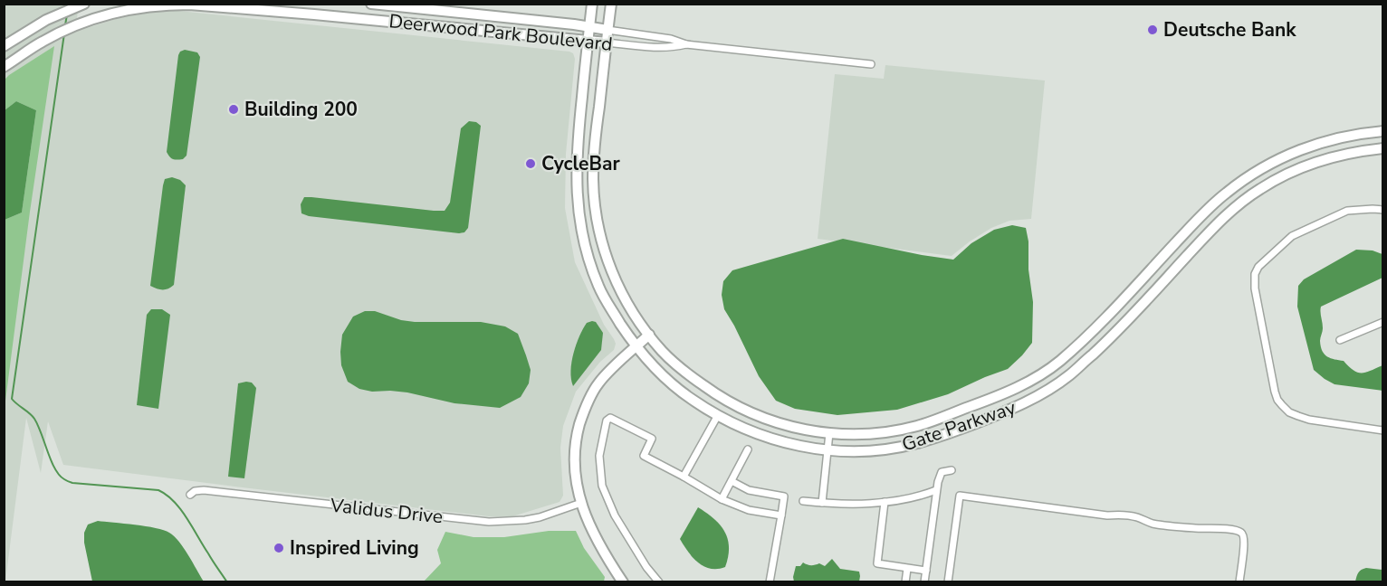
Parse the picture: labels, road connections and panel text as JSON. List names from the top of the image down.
{
  "streets": {
    "main road": ["Deerwood Park Boulevard", "Gate Parkway"],
    "street": ["Validus Drive"]
  },
  "crossings": [
    ["Deerwood Park Boulevard", "Gate Parkway"]
  ],
  "places": [
    "Deutsche Bank",
    "Building 200",
    "CycleBar",
    "Inspired Living"
  ]
}
